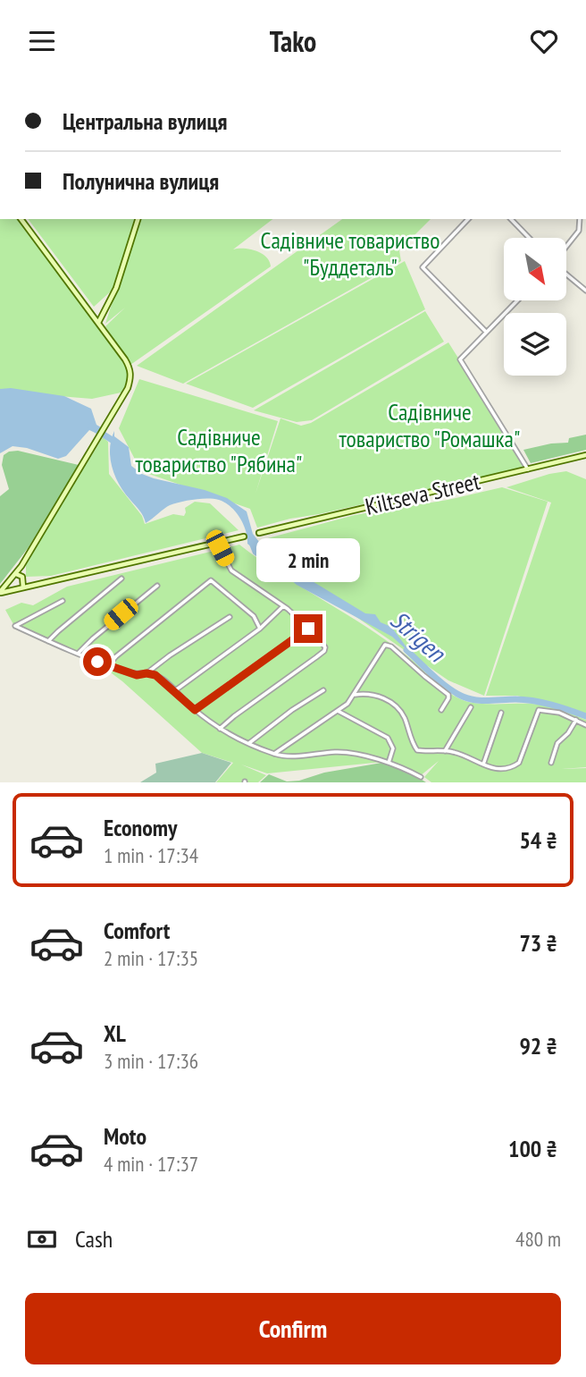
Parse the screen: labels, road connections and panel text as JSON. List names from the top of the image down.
{
  "streets": {
    "street": ["Kiltseva Street"]
  },
  "water": ["Strigen"],
  "parks": ["Садівниче товариство \"Буддеталь\"", "Садівниче товариство \"Ромашка\"", "Садівниче товариство \"Рябина\""],
  "north": "bottom right",
  "page": {
    "header": "Tako",
    "banner": ["Центральна вулиця", "Полунична вулиця"],
    "bubble": "2 min",
    "list": [
      {
        "name": "Economy",
        "note": "1 min · 17:34",
        "value": "54 ₴"
      },
      {
        "name": "Comfort",
        "note": "2 min · 17:35",
        "value": "73 ₴"
      },
      {
        "name": "XL",
        "note": "3 min · 17:36",
        "value": "92 ₴"
      },
      {
        "name": "Moto",
        "note": "4 min · 17:37",
        "value": "100 ₴"
      }
    ],
    "pay": ["Cash", "480 m"],
    "buttons": "Confirm"
  }
}
